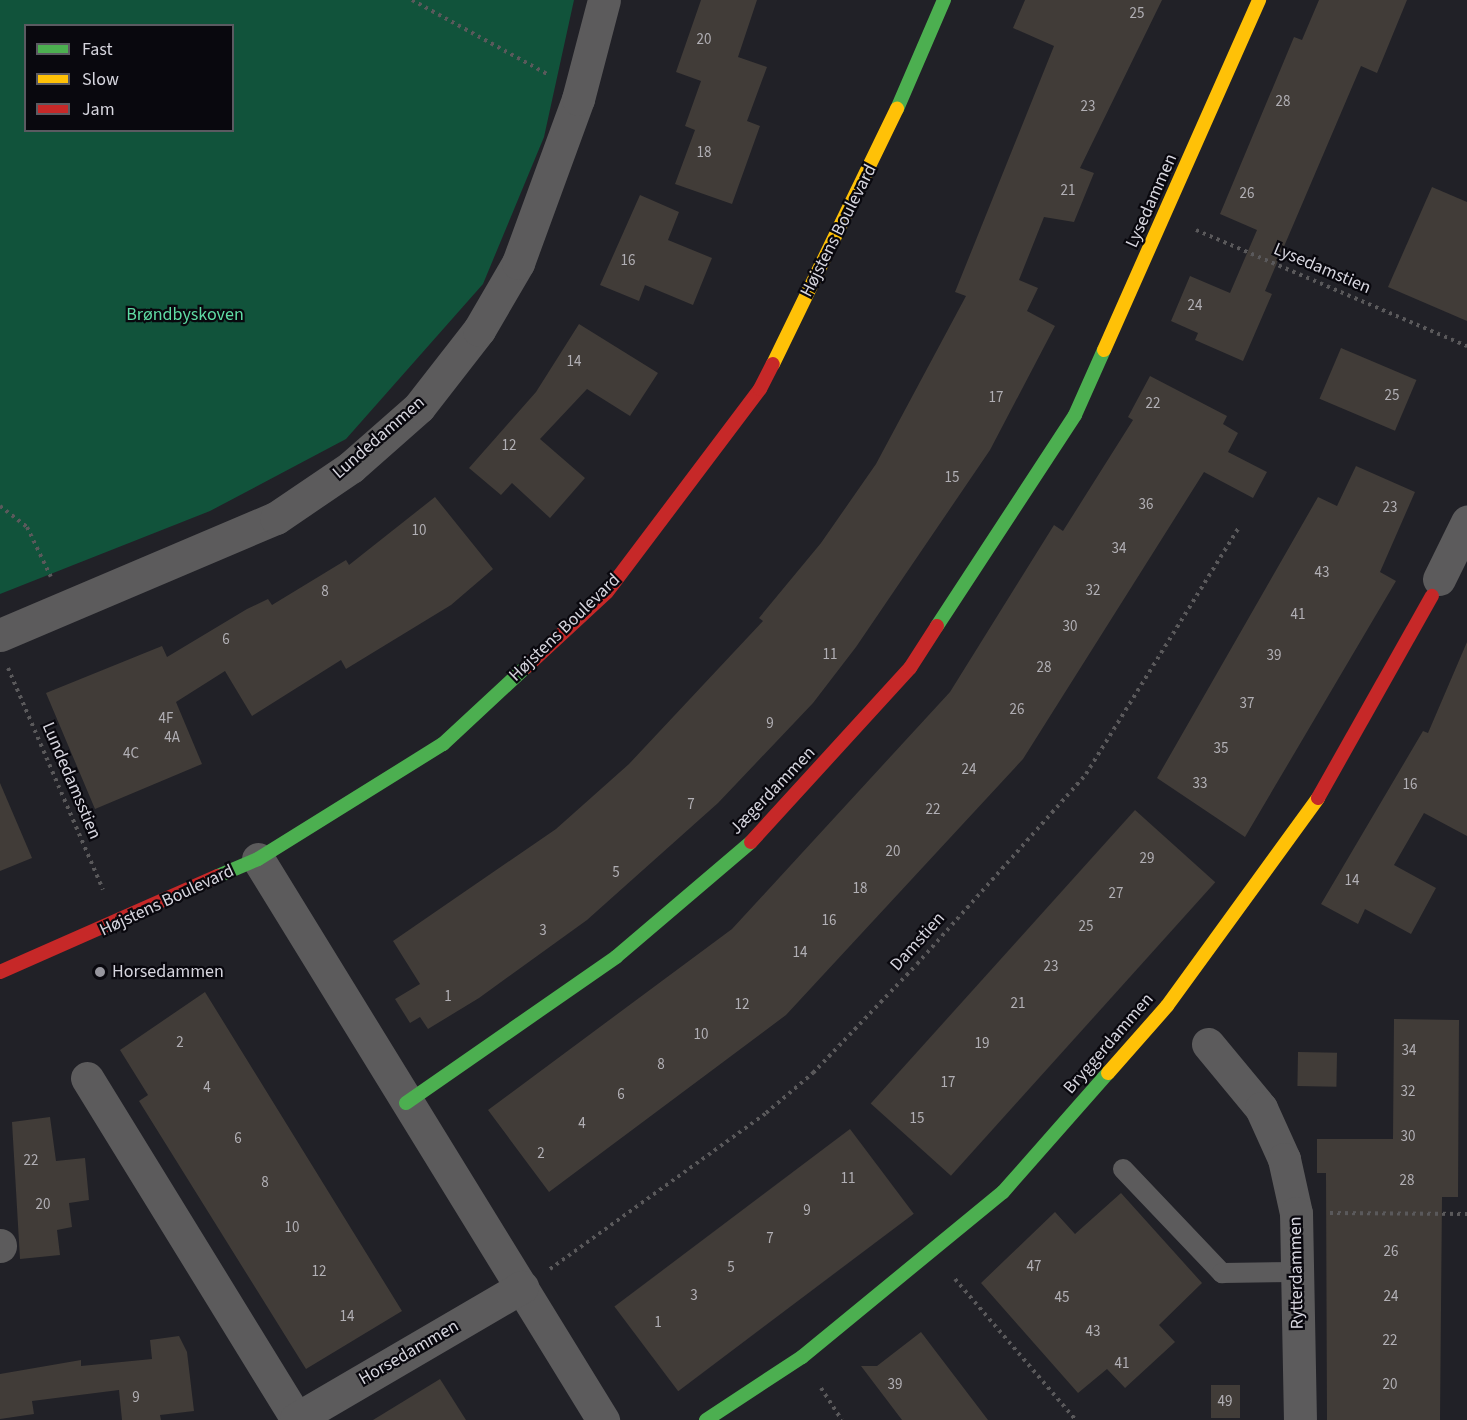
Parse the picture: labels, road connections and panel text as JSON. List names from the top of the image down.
{
  "streets": {
    "street": [
      "Lysedammen",
      "Højstens Boulevard",
      "Lundedammen",
      "Jægerdammen",
      "Bryggerdammen",
      "Rytterdammen",
      "Horsedammen"
    ],
    "path": ["Lysedamstien", "Lundedamsstien", "Damstien"]
  },
  "crossings": [
    ["Lysedammen", "Lysedamstien"],
    ["Lysedammen", "Jægerdammen"],
    ["Højstens Boulevard", "Lundedamsstien"],
    ["Lundedammen", "Lundedamsstien"],
    ["Damstien", "Horsedammen"]
  ],
  "parks": ["Brøndbyskoven"],
  "places": ["Horsedammen"],
  "house_numbers": [
    "25",
    "20",
    "28",
    "23",
    "18",
    "21",
    "26",
    "16",
    "24",
    "14",
    "25",
    "17",
    "22",
    "12",
    "15",
    "36",
    "23",
    "10",
    "34",
    "43",
    "32",
    "8",
    "41",
    "30",
    "6",
    "11",
    "39",
    "28",
    "37",
    "26",
    "4F",
    "9",
    "4A",
    "35",
    "4C",
    "24",
    "33",
    "16",
    "7",
    "22",
    "20",
    "29",
    "5",
    "14",
    "18",
    "27",
    "16",
    "25",
    "3",
    "14",
    "23",
    "1",
    "21",
    "12",
    "10",
    "2",
    "19",
    "34",
    "8",
    "17",
    "4",
    "32",
    "6",
    "15",
    "4",
    "30",
    "6",
    "2",
    "22",
    "11",
    "28",
    "8",
    "20",
    "9",
    "10",
    "7",
    "26",
    "47",
    "5",
    "12",
    "3",
    "24",
    "45",
    "14",
    "1",
    "43",
    "22",
    "41",
    "39",
    "20",
    "9",
    "49"
  ],
  "legend": ["Fast", "Slow", "Jam"]
}
